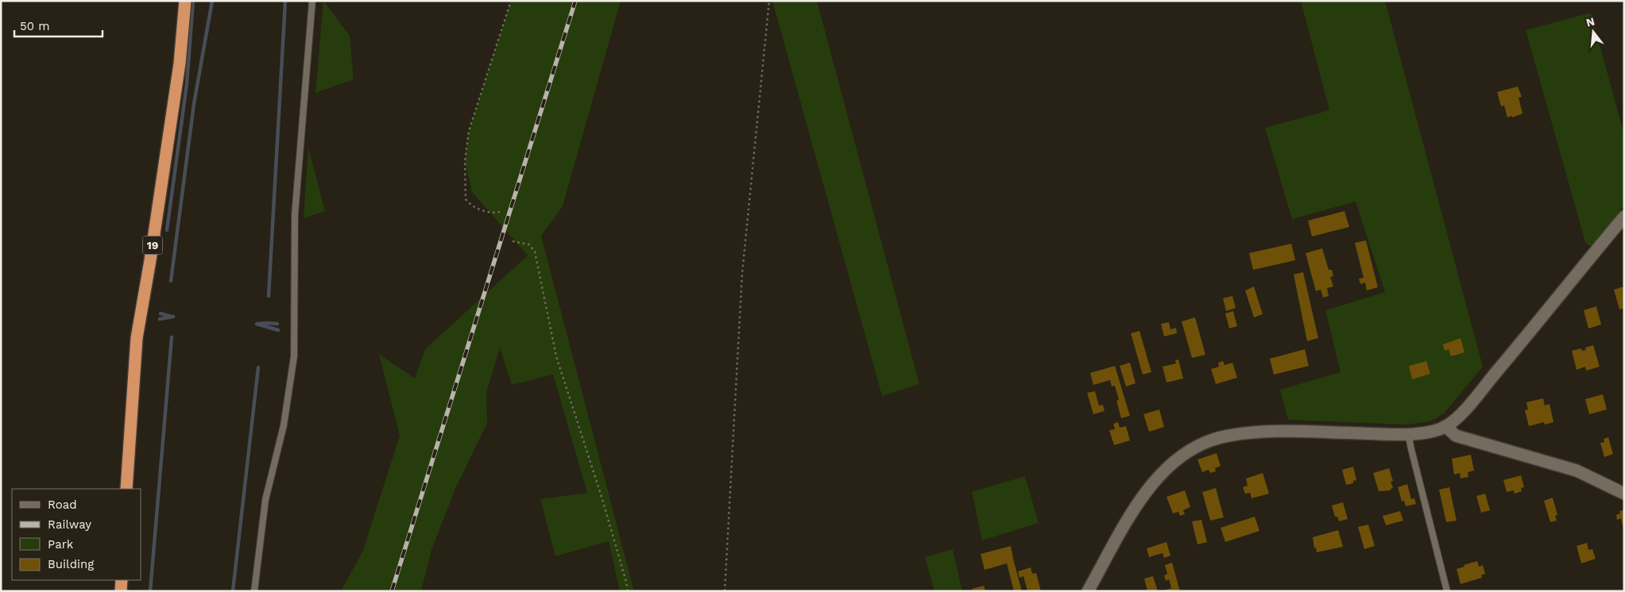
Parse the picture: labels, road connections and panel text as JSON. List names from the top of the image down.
{
  "streets": {
    "highway": ["19"]
  },
  "legend": [
    "Road",
    "Railway",
    "Park",
    "Building"
  ],
  "scale_bar": "50 m",
  "north": "top"
}
